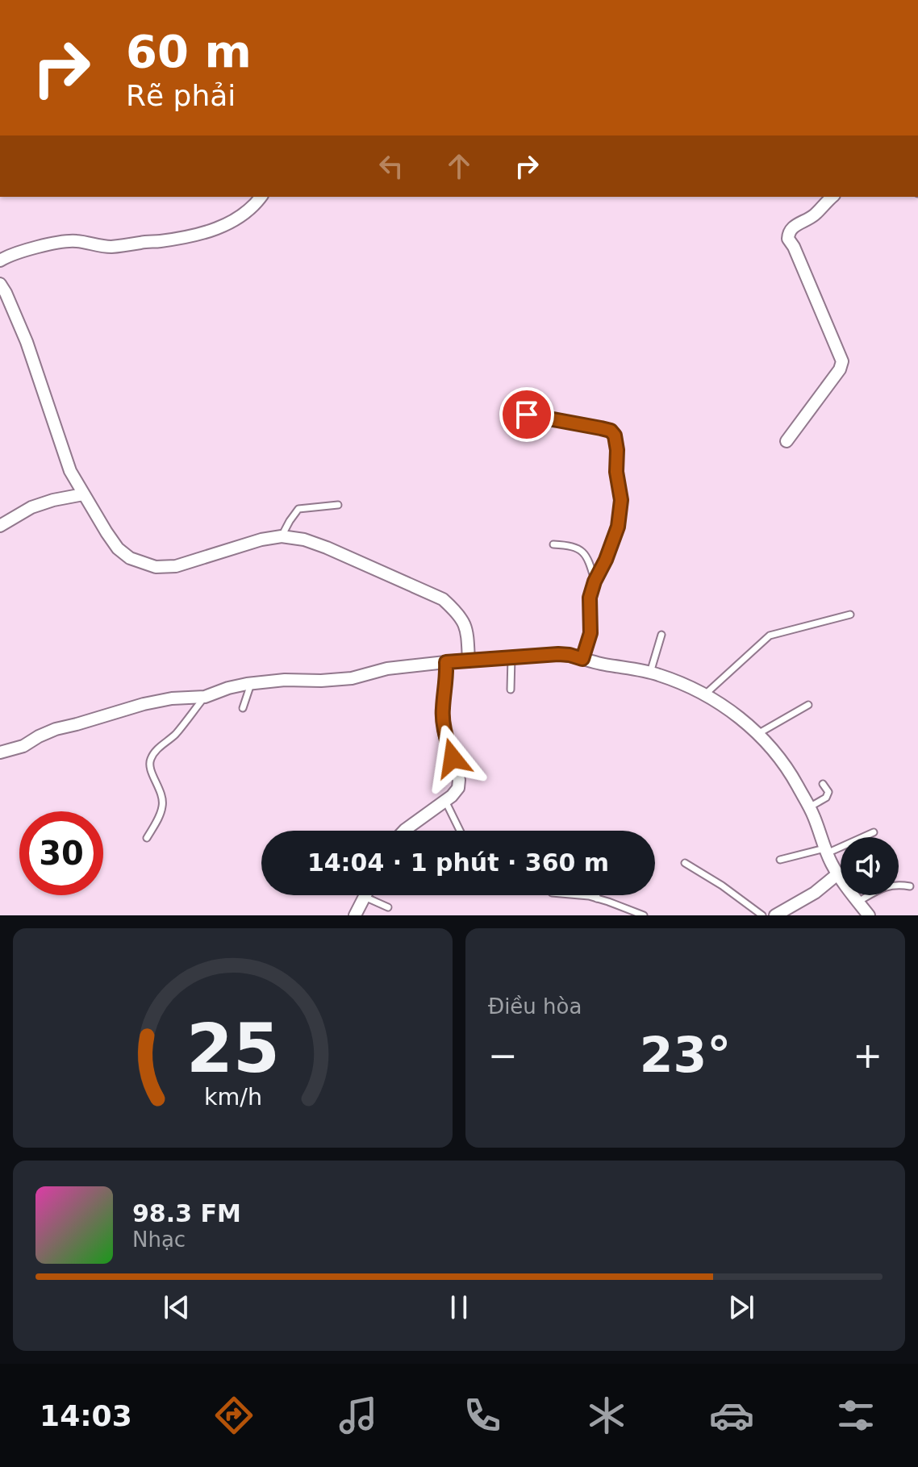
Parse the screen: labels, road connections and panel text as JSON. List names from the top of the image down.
{
  "page": {
    "turn": ["60 m", "Rẽ phải"],
    "limit": "30",
    "trip": "14:04 · 1 phút · 360 m",
    "tile": "Điều hòa",
    "heat": ["−", "23°", "+"],
    "song": ["98.3 FM", "Nhạc"],
    "tabs": "14:03",
    "gauge": ["25", "km/h"]
  }
}
